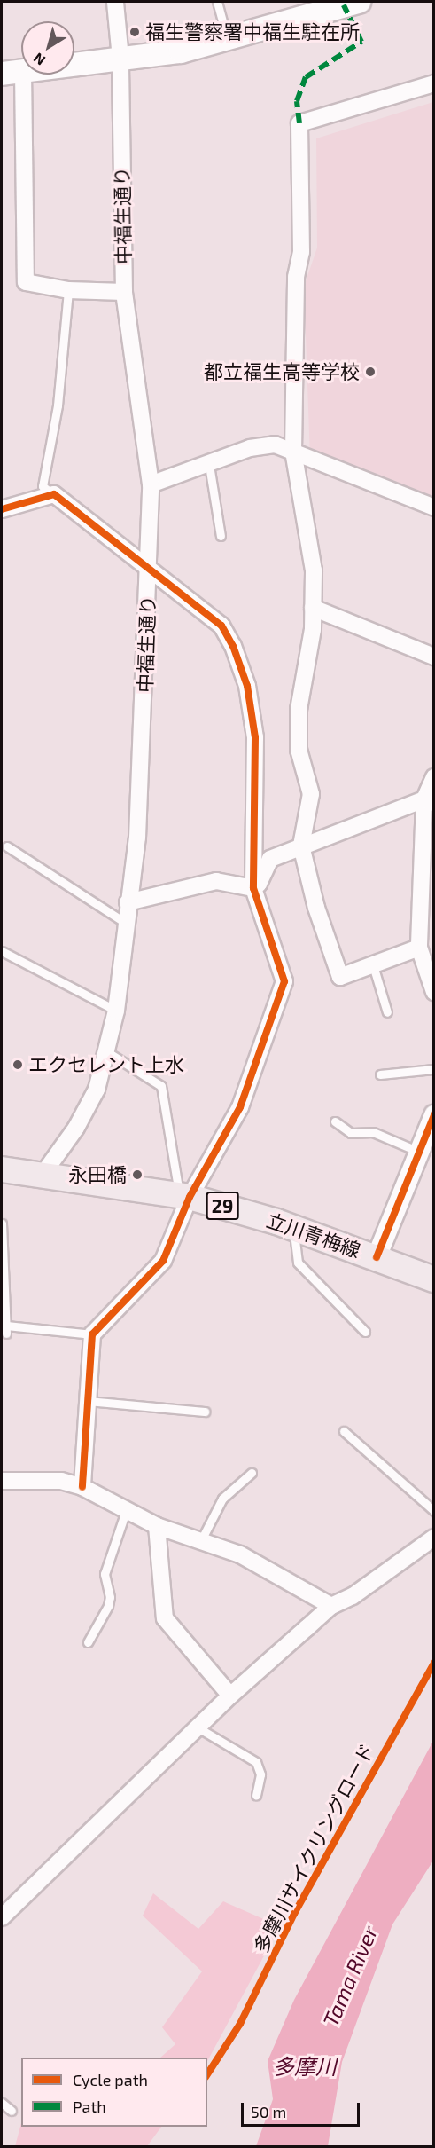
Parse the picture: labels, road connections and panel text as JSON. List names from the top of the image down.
{
  "streets": {
    "main road": ["29", "立川青梅線"],
    "street": ["中福生通り"],
    "cycle path": ["多摩川サイクリングロード"]
  },
  "crossings": [
    ["中福生通り", "立川青梅線"]
  ],
  "water": ["Tama River", "多摩川"],
  "places": [
    "福生警察署中福生駐在所",
    "都立福生高等学校",
    "エクセレント上水",
    "永田橋"
  ],
  "legend": ["Cycle path", "Path"],
  "scale_bar": "50 m",
  "north": "bottom left"
}
